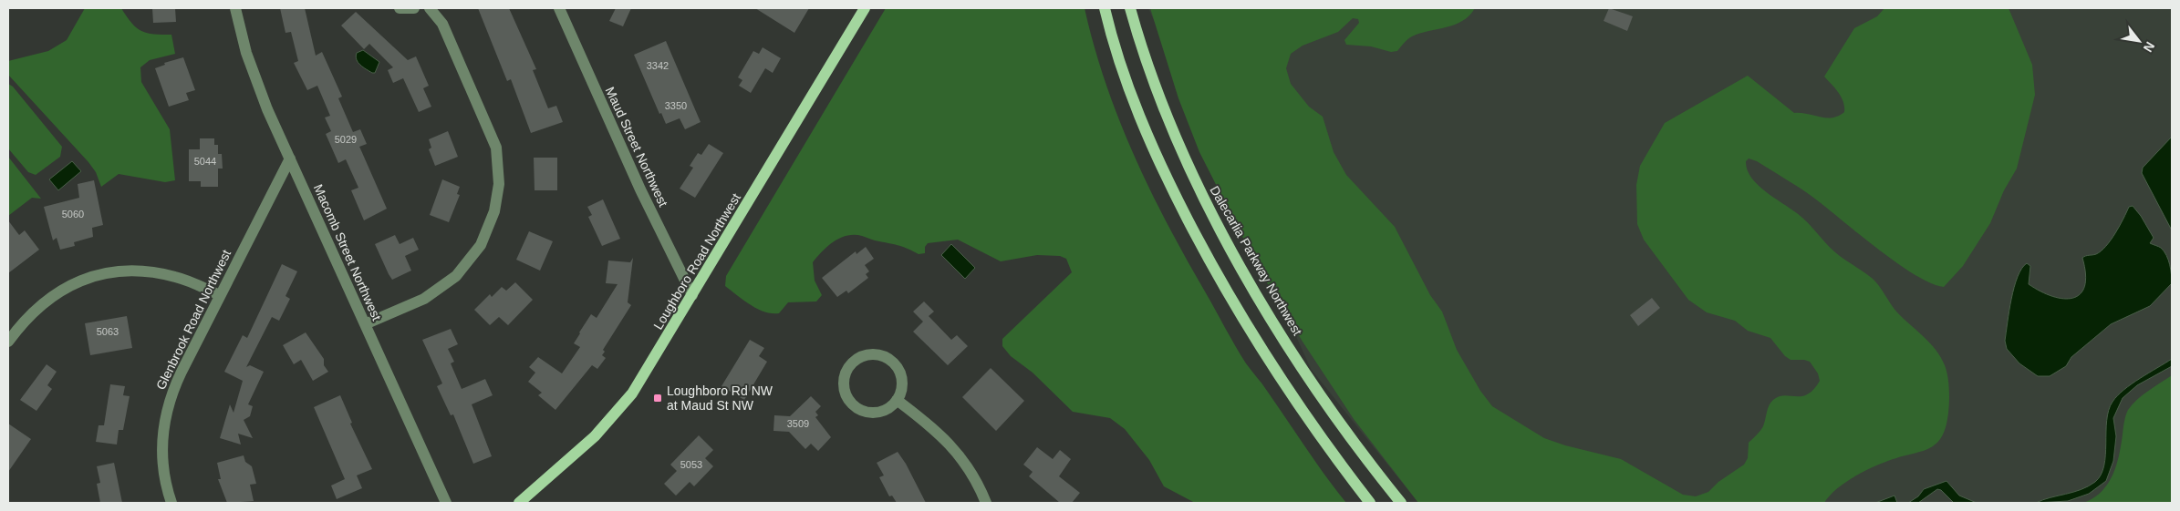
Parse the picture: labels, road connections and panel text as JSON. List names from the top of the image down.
{
  "streets": {
    "main road": ["Dalecarlia Parkway Northwest", "Loughboro Road Northwest"],
    "street": ["Maud Street Northwest", "Macomb Street Northwest", "Glenbrook Road Northwest"]
  },
  "crossings": [
    ["Maud Street Northwest", "Loughboro Road Northwest"],
    ["Macomb Street Northwest", "Glenbrook Road Northwest"]
  ],
  "places": {
    "transit": ["Loughboro Rd NW at Maud St NW"]
  },
  "house_numbers": [
    "3342",
    "3350",
    "5029",
    "5044",
    "5060",
    "5063",
    "3509",
    "5053"
  ],
  "north": "bottom right"
}
